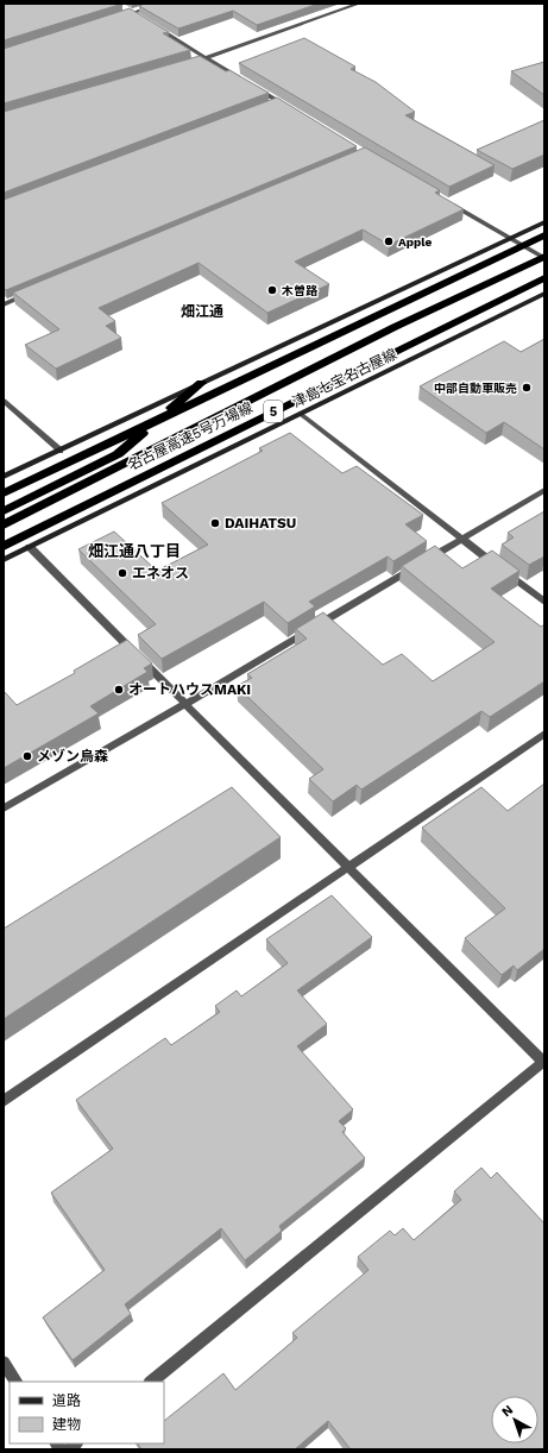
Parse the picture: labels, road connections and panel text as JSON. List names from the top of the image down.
{
  "streets": {
    "highway": ["5", "名古屋高速5号万場線"],
    "main road": ["津島七宝名古屋線"]
  },
  "districts": ["畑江通", "畑江通八丁目"],
  "places": [
    "Apple",
    "木曽路",
    "中部自動車販売",
    "DAIHATSU",
    "エネオス",
    "オートハウスMAKI",
    "メゾン烏森"
  ],
  "legend": ["道路", "建物"],
  "north": "top left"
}
